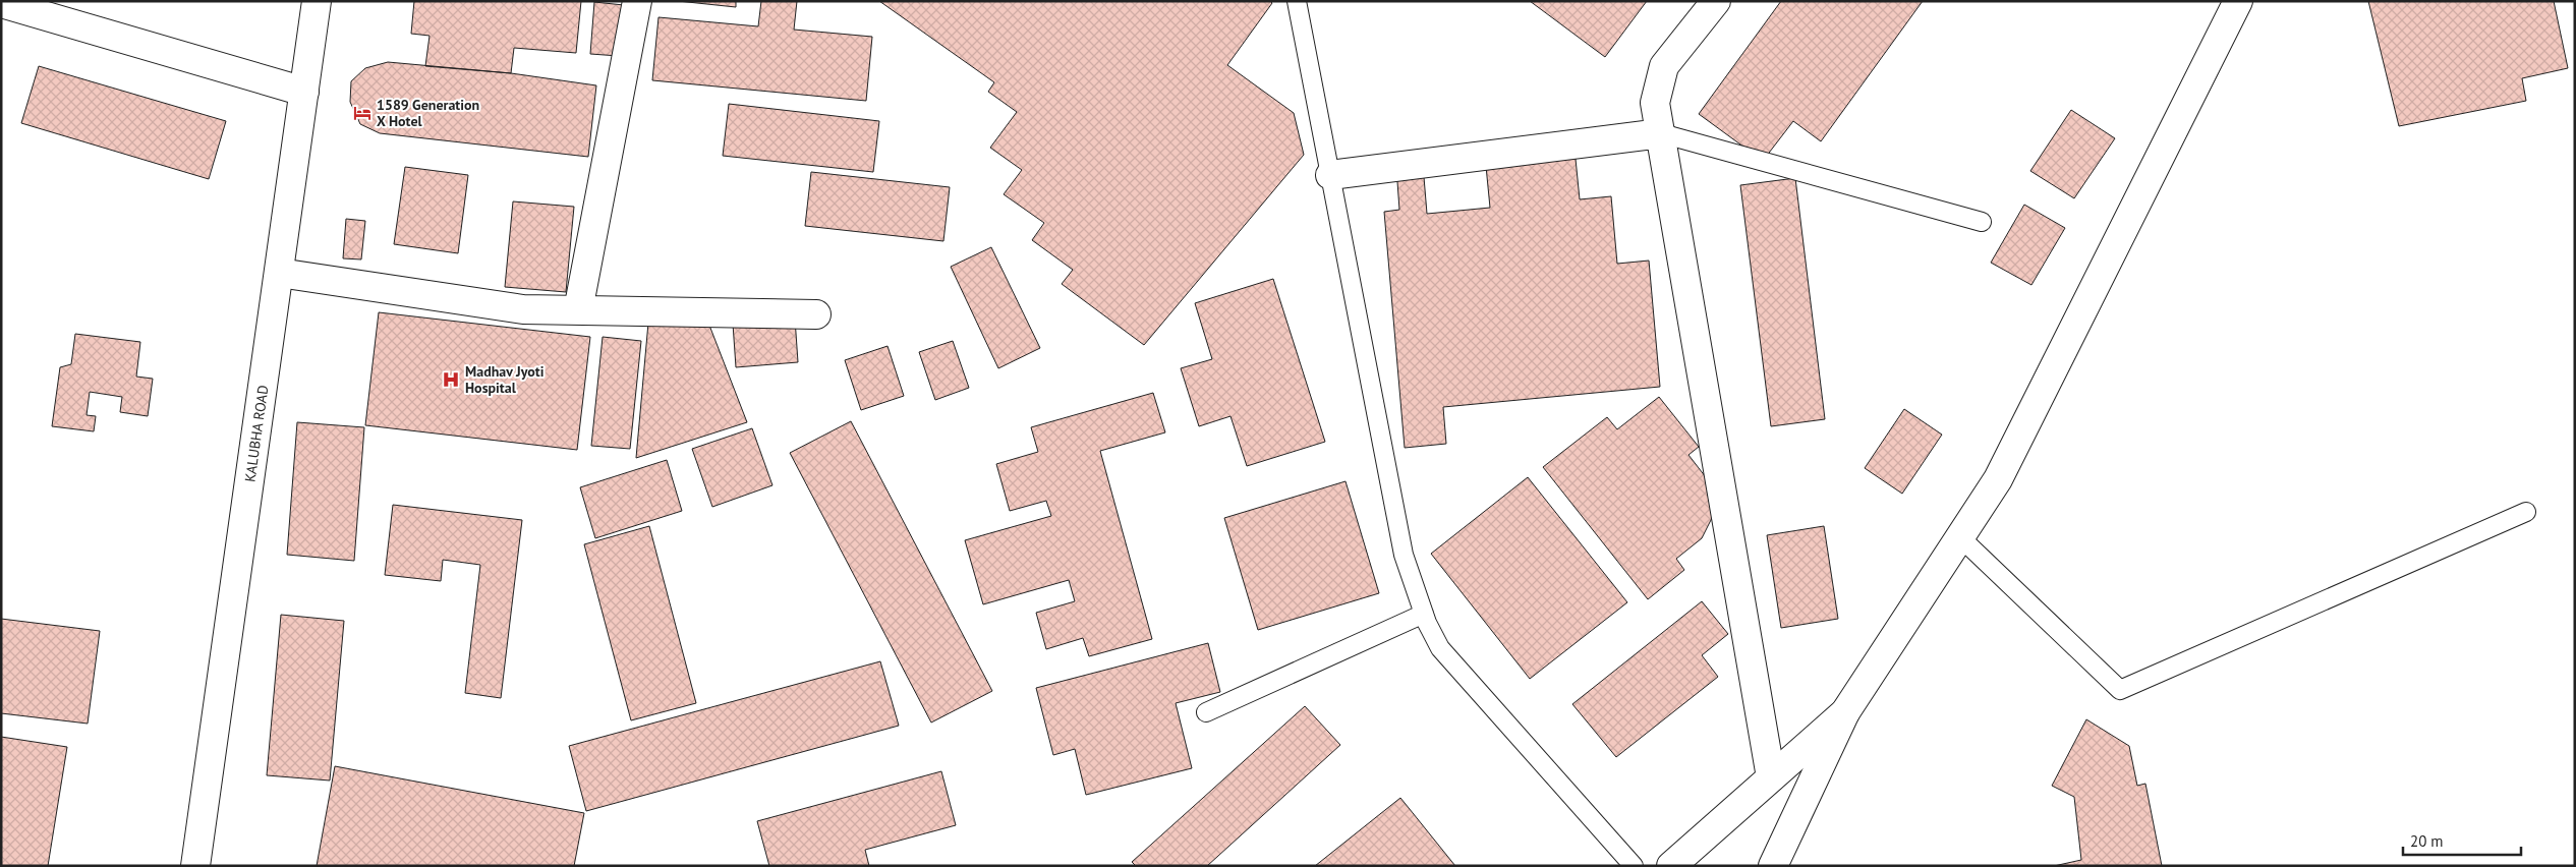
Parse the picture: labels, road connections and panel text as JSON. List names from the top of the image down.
{
  "streets": {
    "street": ["KALUBHA ROAD"]
  },
  "places": {
    "hotel": ["1589 Generation X Hotel"],
    "hospital": ["Madhav Jyoti Hospital"]
  },
  "scale_bar": "20 m"
}
